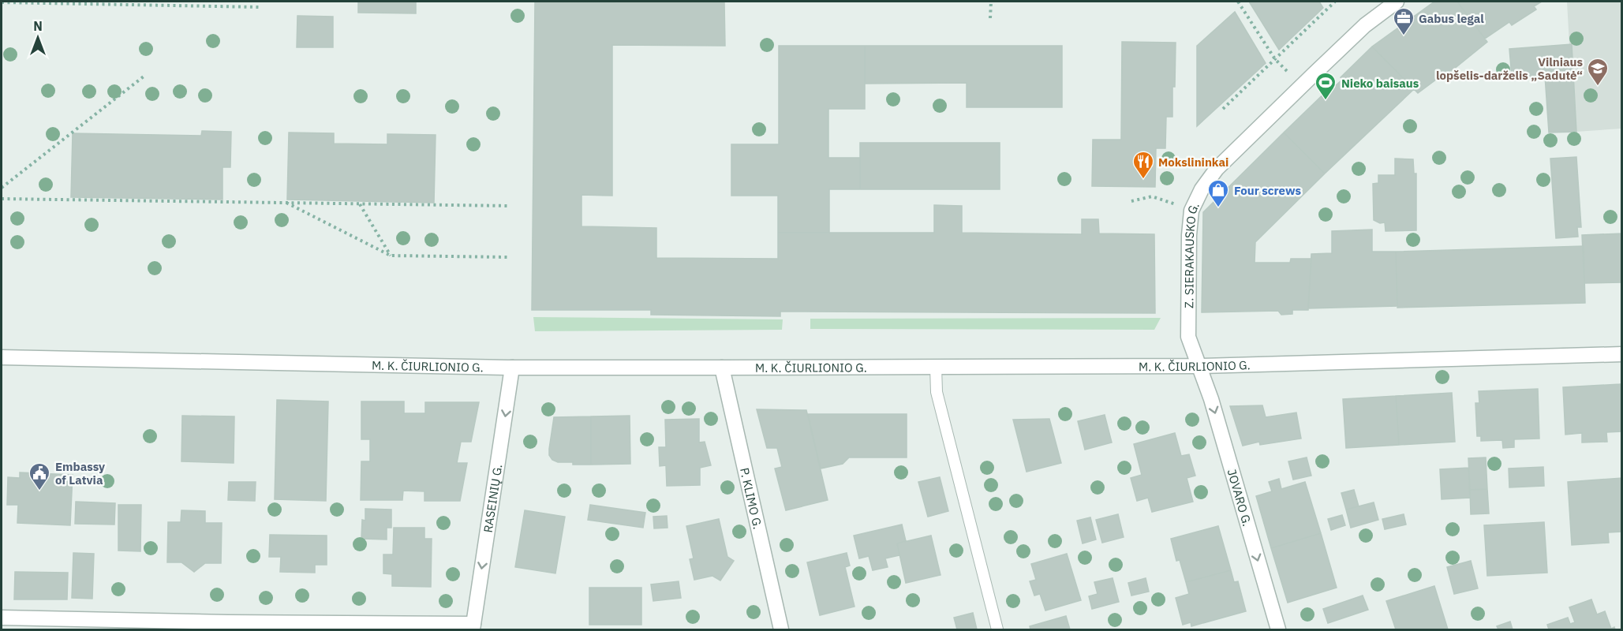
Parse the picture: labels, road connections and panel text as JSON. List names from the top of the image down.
{
  "streets": {
    "street": [
      "Z. SIERAKAUSKO G.",
      "M. K. ČIURLIONIO G.",
      "JOVARO G.",
      "RASEINIŲ G.",
      "P. KLIMO G."
    ]
  },
  "crossings": [
    ["Z. SIERAKAUSKO G.", "M. K. ČIURLIONIO G."],
    ["Z. SIERAKAUSKO G.", "JOVARO G."],
    ["M. K. ČIURLIONIO G.", "JOVARO G."],
    ["M. K. ČIURLIONIO G.", "RASEINIŲ G."],
    ["M. K. ČIURLIONIO G.", "P. KLIMO G."]
  ],
  "one_way": ["JOVARO G.", "RASEINIŲ G."],
  "places": {
    "office": ["Gabus legal"],
    "school or university": ["Vilniaus lopšelis-darželis „Sadutė“"],
    "sports": ["Nieko baisaus"],
    "restaurant": ["Mokslininkai"],
    "shop": ["Four screws"],
    "public building": ["Embassy of Latvia"]
  },
  "north": "top"
}
